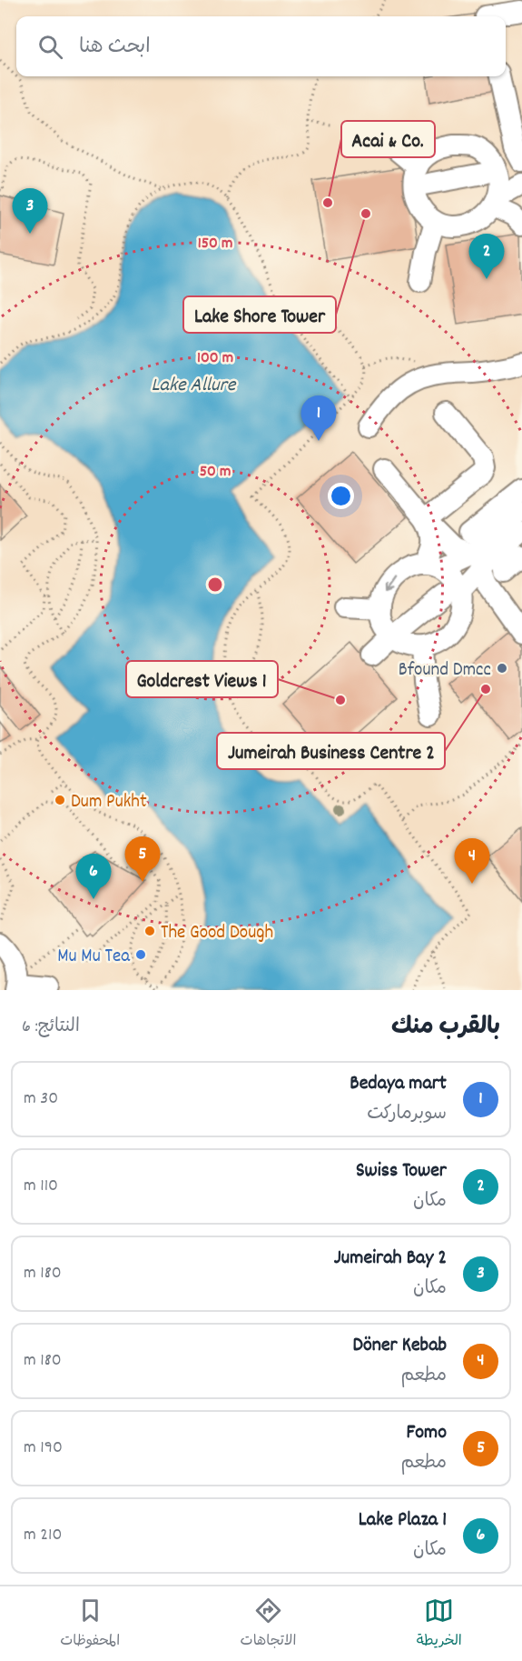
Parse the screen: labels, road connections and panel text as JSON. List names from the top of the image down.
{
  "water": ["Lake Allure"],
  "places": [
    "Acai & Co.",
    "Lake Shore Tower",
    "Bfound Dmcc",
    "Jumeirah Business Centre 2",
    "Goldcrest Views 1",
    "Dum Pukht",
    "The Good Dough",
    "Mu Mu Tea"
  ],
  "page": {
    "search": "ابحث هنا",
    "pins": [
      "3",
      "2",
      "1",
      "5",
      "4",
      "6"
    ],
    "heading": ["بالقرب منك", "النتائج: 6"],
    "list": [
      {
        "mark": "1",
        "name": "Bedaya mart",
        "note": "سوبرماركت",
        "value": "30 m"
      },
      {
        "mark": "2",
        "name": "Swiss Tower",
        "note": "مكان",
        "value": "110 m"
      },
      {
        "mark": "3",
        "name": "Jumeirah Bay 2",
        "note": "مكان",
        "value": "180 m"
      },
      {
        "mark": "4",
        "name": "Döner Kebab",
        "note": "مطعم",
        "value": "180 m"
      },
      {
        "mark": "5",
        "name": "Fomo",
        "note": "مطعم",
        "value": "190 m"
      },
      {
        "mark": "6",
        "name": "1 Lake Plaza",
        "note": "مكان",
        "value": "210 m"
      }
    ],
    "nav": ["الخريطة", "الاتجاهات", "المحفوظات"]
  },
  "rings": ["150 m", "100 m", "50 m"]
}
